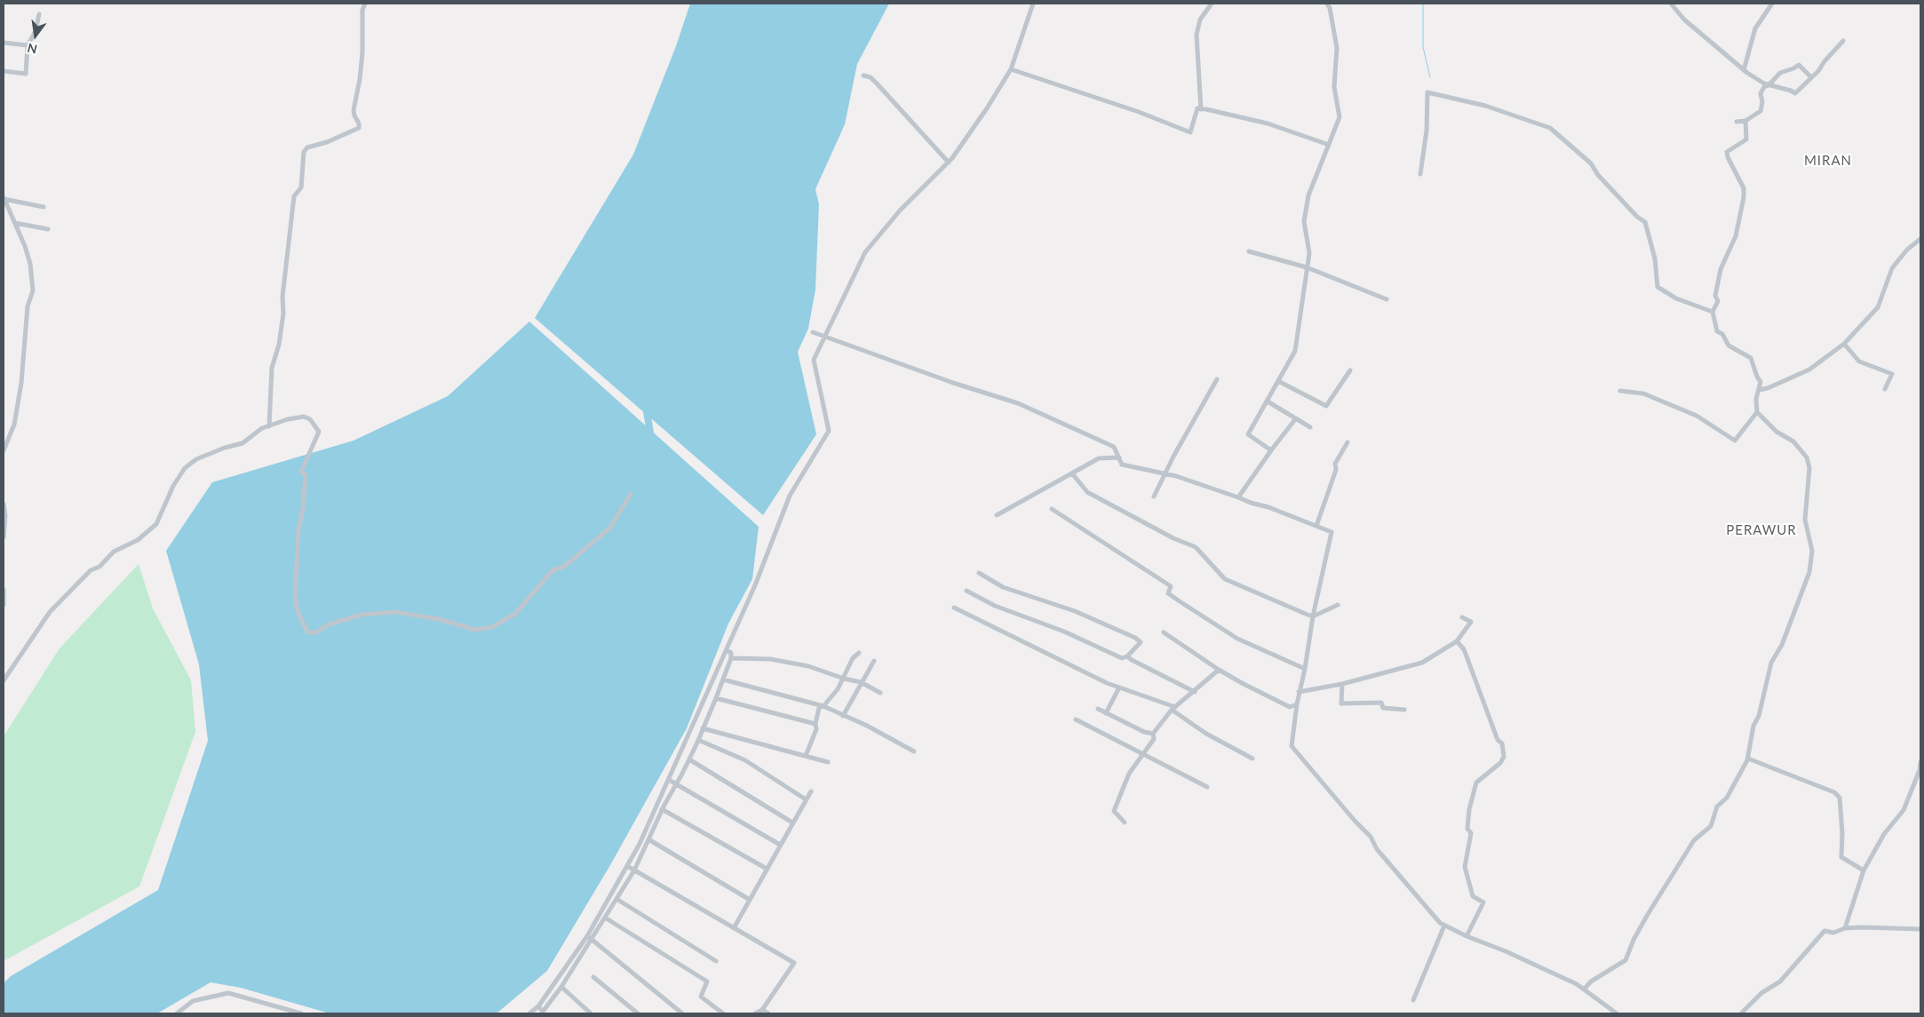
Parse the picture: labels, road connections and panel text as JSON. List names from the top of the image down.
{
  "districts": ["MIRAN", "PERAWUR"],
  "north": "bottom"
}
